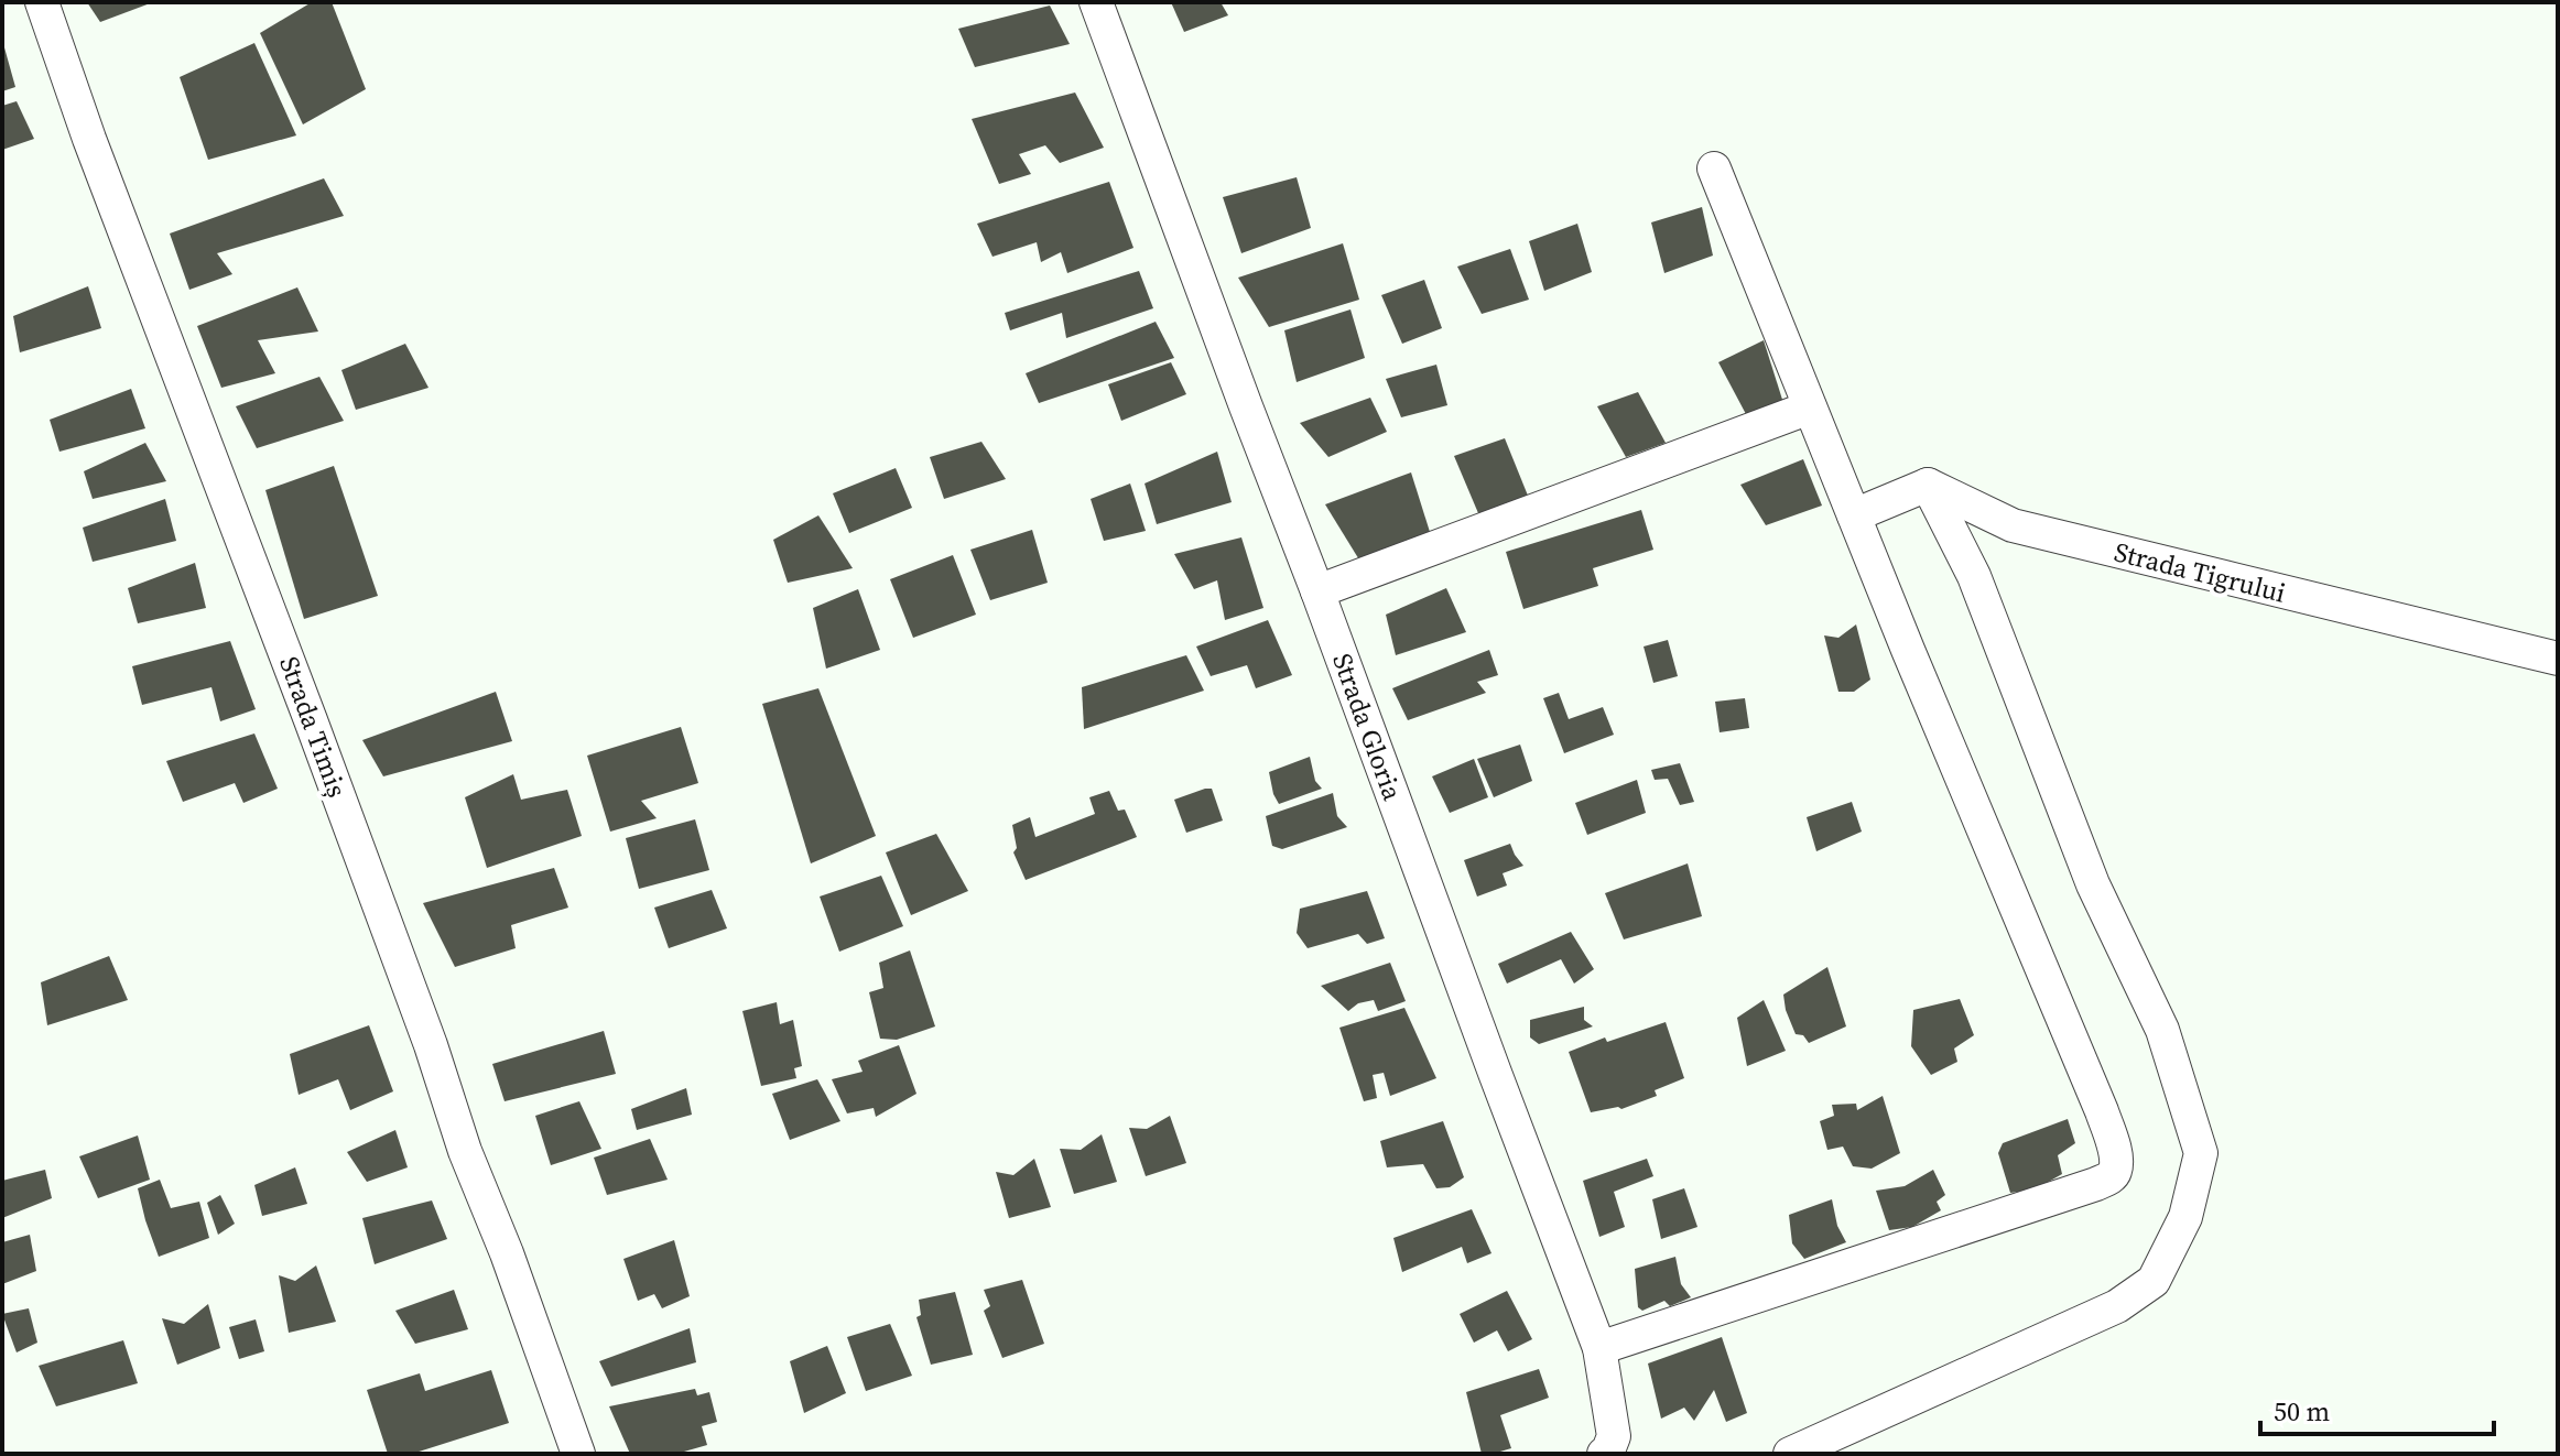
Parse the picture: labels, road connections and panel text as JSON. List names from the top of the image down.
{
  "streets": {
    "street": ["Strada Tigrului", "Strada Timiș", "Strada Gloria"]
  },
  "scale_bar": "50 m"
}
